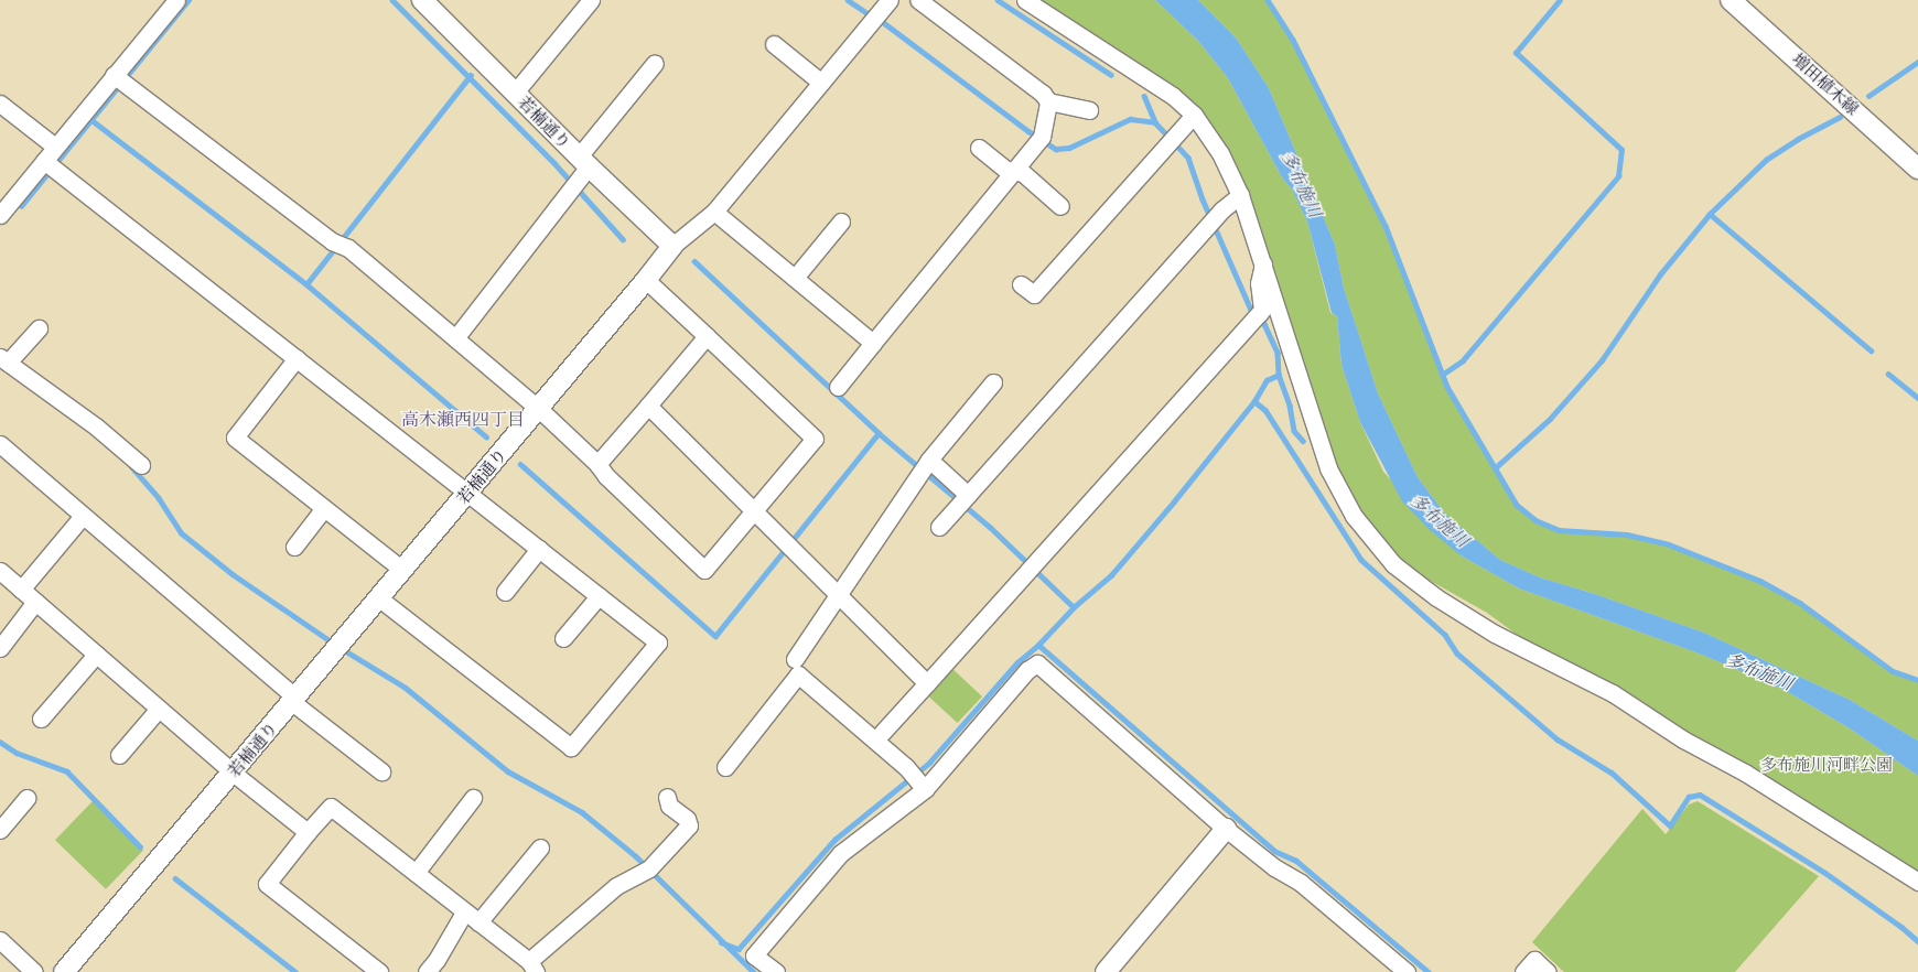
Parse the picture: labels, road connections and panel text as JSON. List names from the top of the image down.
{
  "streets": {
    "street": ["増田植木線", "若楠通り"]
  },
  "districts": ["高木瀬西四丁目"],
  "water": ["多布施川"],
  "parks": ["多布施川河畔公園"]
}
